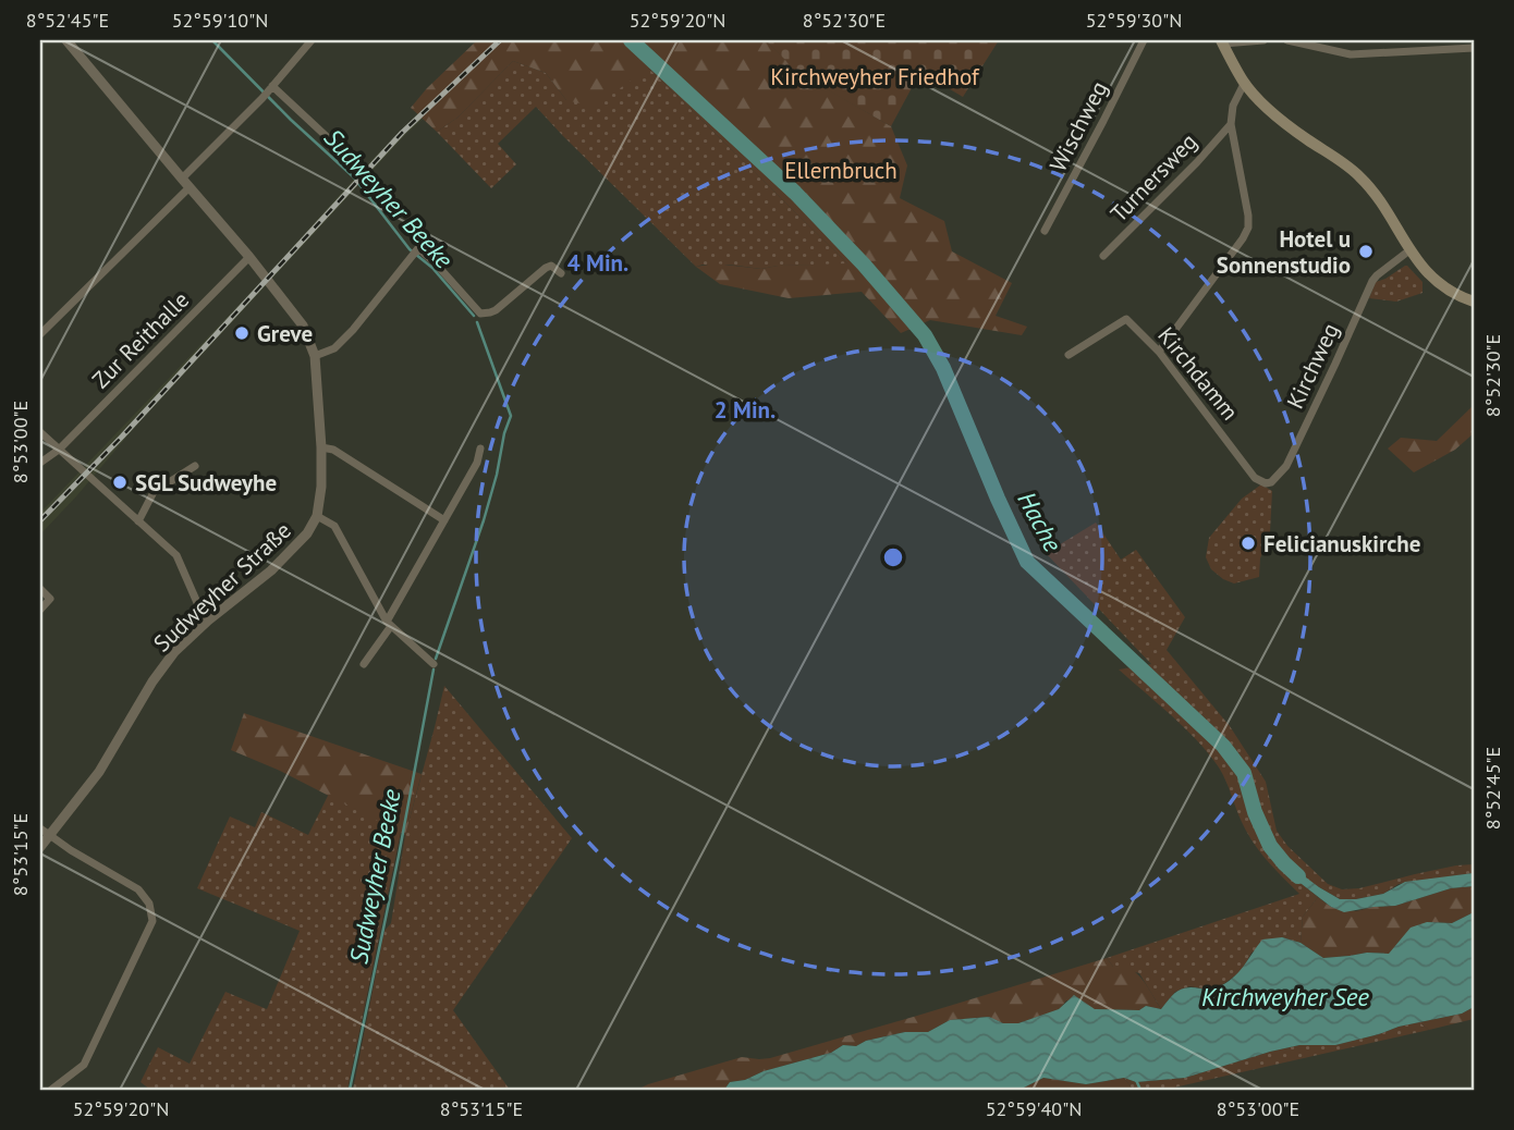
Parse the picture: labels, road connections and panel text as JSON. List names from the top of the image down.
{
  "streets": {
    "street": [
      "Wischweg",
      "Turnersweg",
      "Zur Reithalle",
      "Kirchweg",
      "Kirchdamm",
      "Sudweyher Straße"
    ]
  },
  "crossings": [
    ["Zur Reithalle", "Sudweyher Straße"],
    ["Kirchweg", "Kirchdamm"]
  ],
  "water": ["Sudweyher Beeke", "Hache", "Kirchweyher See"],
  "parks": ["Kirchweyher Friedhof", "Ellernbruch"],
  "places": [
    "Hotel u Sonnenstudio",
    "Greve",
    "SGL Sudweyhe",
    "Felicianuskirche"
  ],
  "coordinates": [
    "8°52'45\"E",
    "52°59'10\"N",
    "52°59'20\"N",
    "8°52'30\"E",
    "52°59'30\"N",
    "8°53'00\"E",
    "8°53'15\"E",
    "52°59'40\"N"
  ],
  "rings": ["4 Min.", "2 Min."]
}
